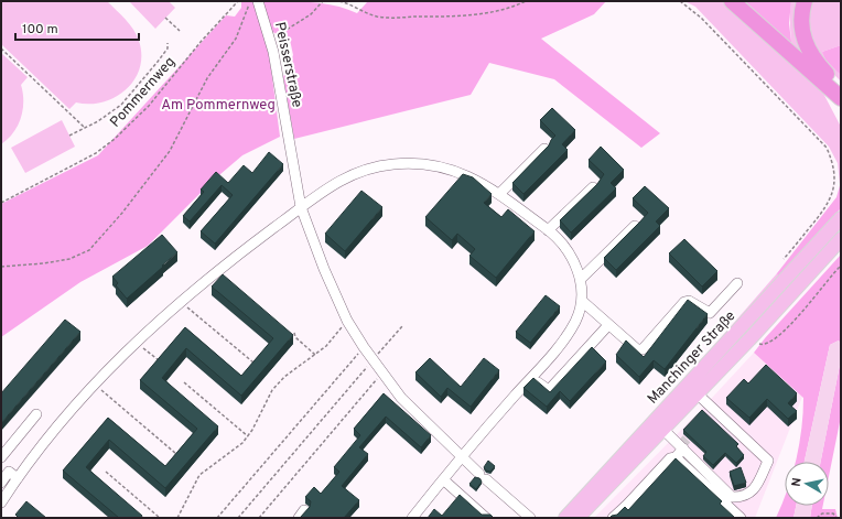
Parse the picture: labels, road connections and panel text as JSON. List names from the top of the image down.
{
  "streets": {
    "main road": ["Manchinger Straße"],
    "street": ["Peisserstraße"],
    "path": ["Pommernweg"]
  },
  "parks": ["Am Pommernweg"],
  "scale_bar": "100 m",
  "north": "left"
}
